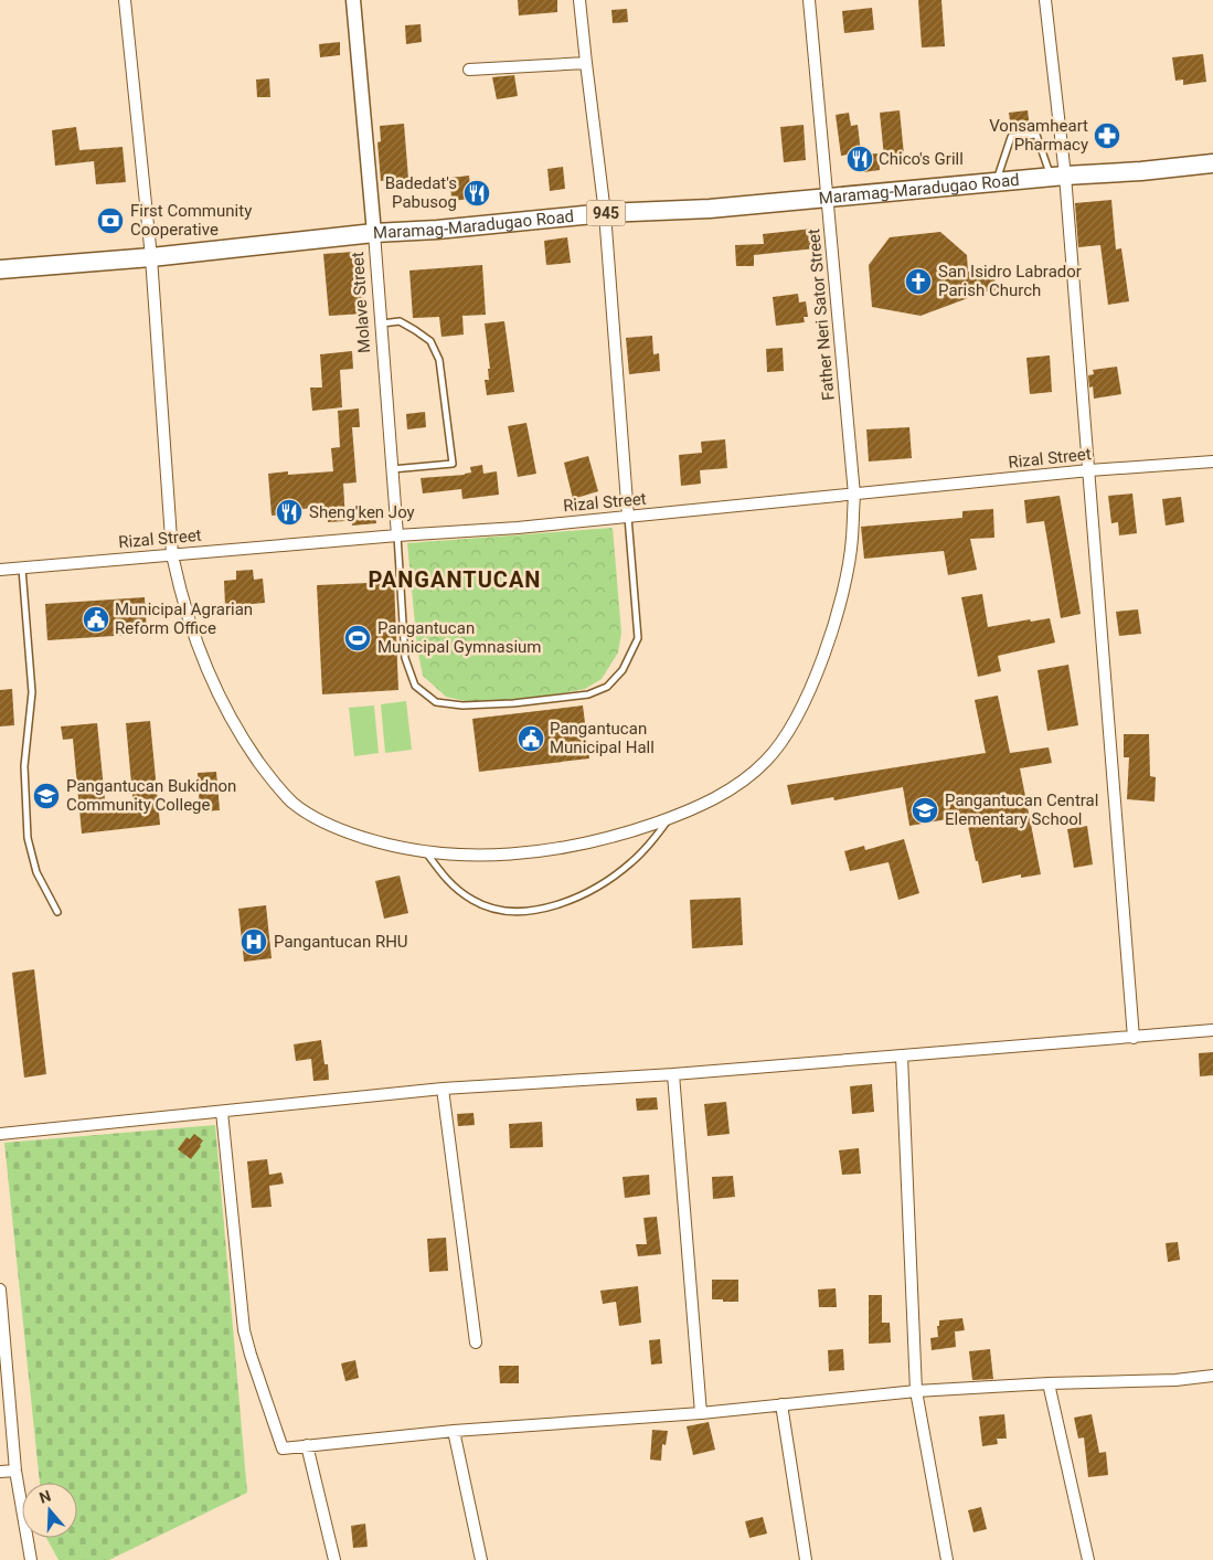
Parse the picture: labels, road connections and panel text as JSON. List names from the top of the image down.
{
  "streets": {
    "main road": ["Maramag-Maradugao Road", "945"],
    "street": ["Molave Street", "Father Neri Sator Street", "Rizal Street"]
  },
  "crossings": [
    ["Maramag-Maradugao Road", "Molave Street"],
    ["Maramag-Maradugao Road", "Father Neri Sator Street"],
    ["Molave Street", "Rizal Street"],
    ["Father Neri Sator Street", "Rizal Street"]
  ],
  "districts": ["PANGANTUCAN"],
  "places": {
    "pharmacy": ["Vonsamheart Pharmacy"],
    "restaurant": ["Chico's Grill", "Badedat's Pabusog", "Sheng'ken Joy"],
    "bank": ["First Community Cooperative"],
    "church": ["San Isidro Labrador Parish Church"],
    "public building": ["Municipal Agrarian Reform Office", "Pangantucan Municipal Hall"],
    "sports": ["Pangantucan Municipal Gymnasium"],
    "school or university": ["Pangantucan Bukidnon Community College", "Pangantucan Central Elementary School"],
    "hospital": ["Pangantucan RHU"]
  },
  "north": "top"
}
